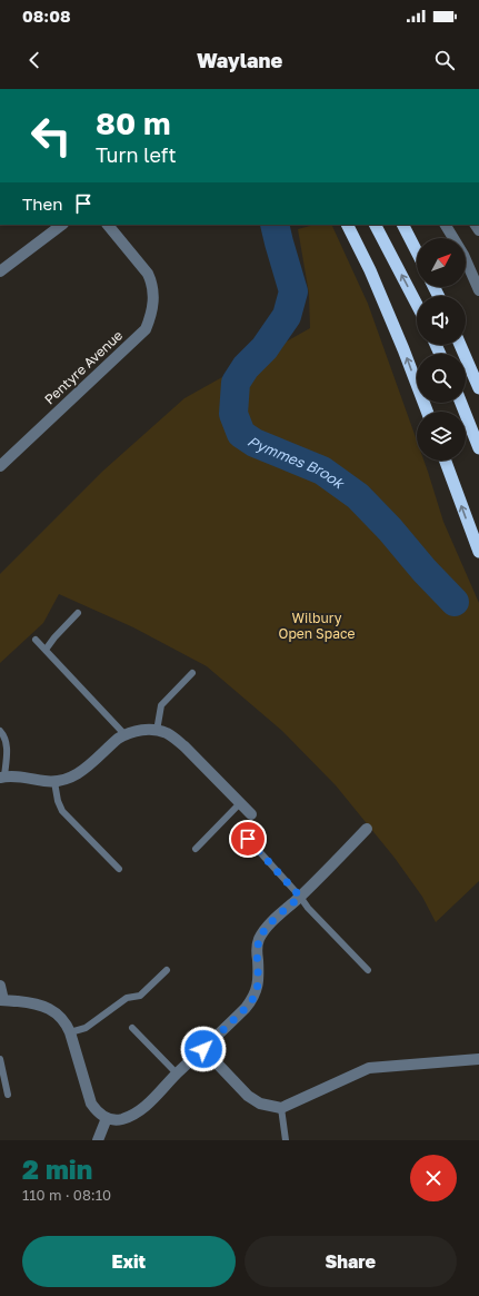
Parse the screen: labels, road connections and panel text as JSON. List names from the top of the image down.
{
  "streets": {
    "street": ["Pentyre Avenue"]
  },
  "water": ["Pymmes Brook"],
  "parks": ["Wilbury Open Space"],
  "north": "top right",
  "page": {
    "status": "08:08",
    "header": "Waylane",
    "turn": ["80 m", "Turn left"],
    "then": "Then",
    "heading": ["2 min", "110 m · 08:10"],
    "buttons": ["Exit", "Share"]
  }
}
